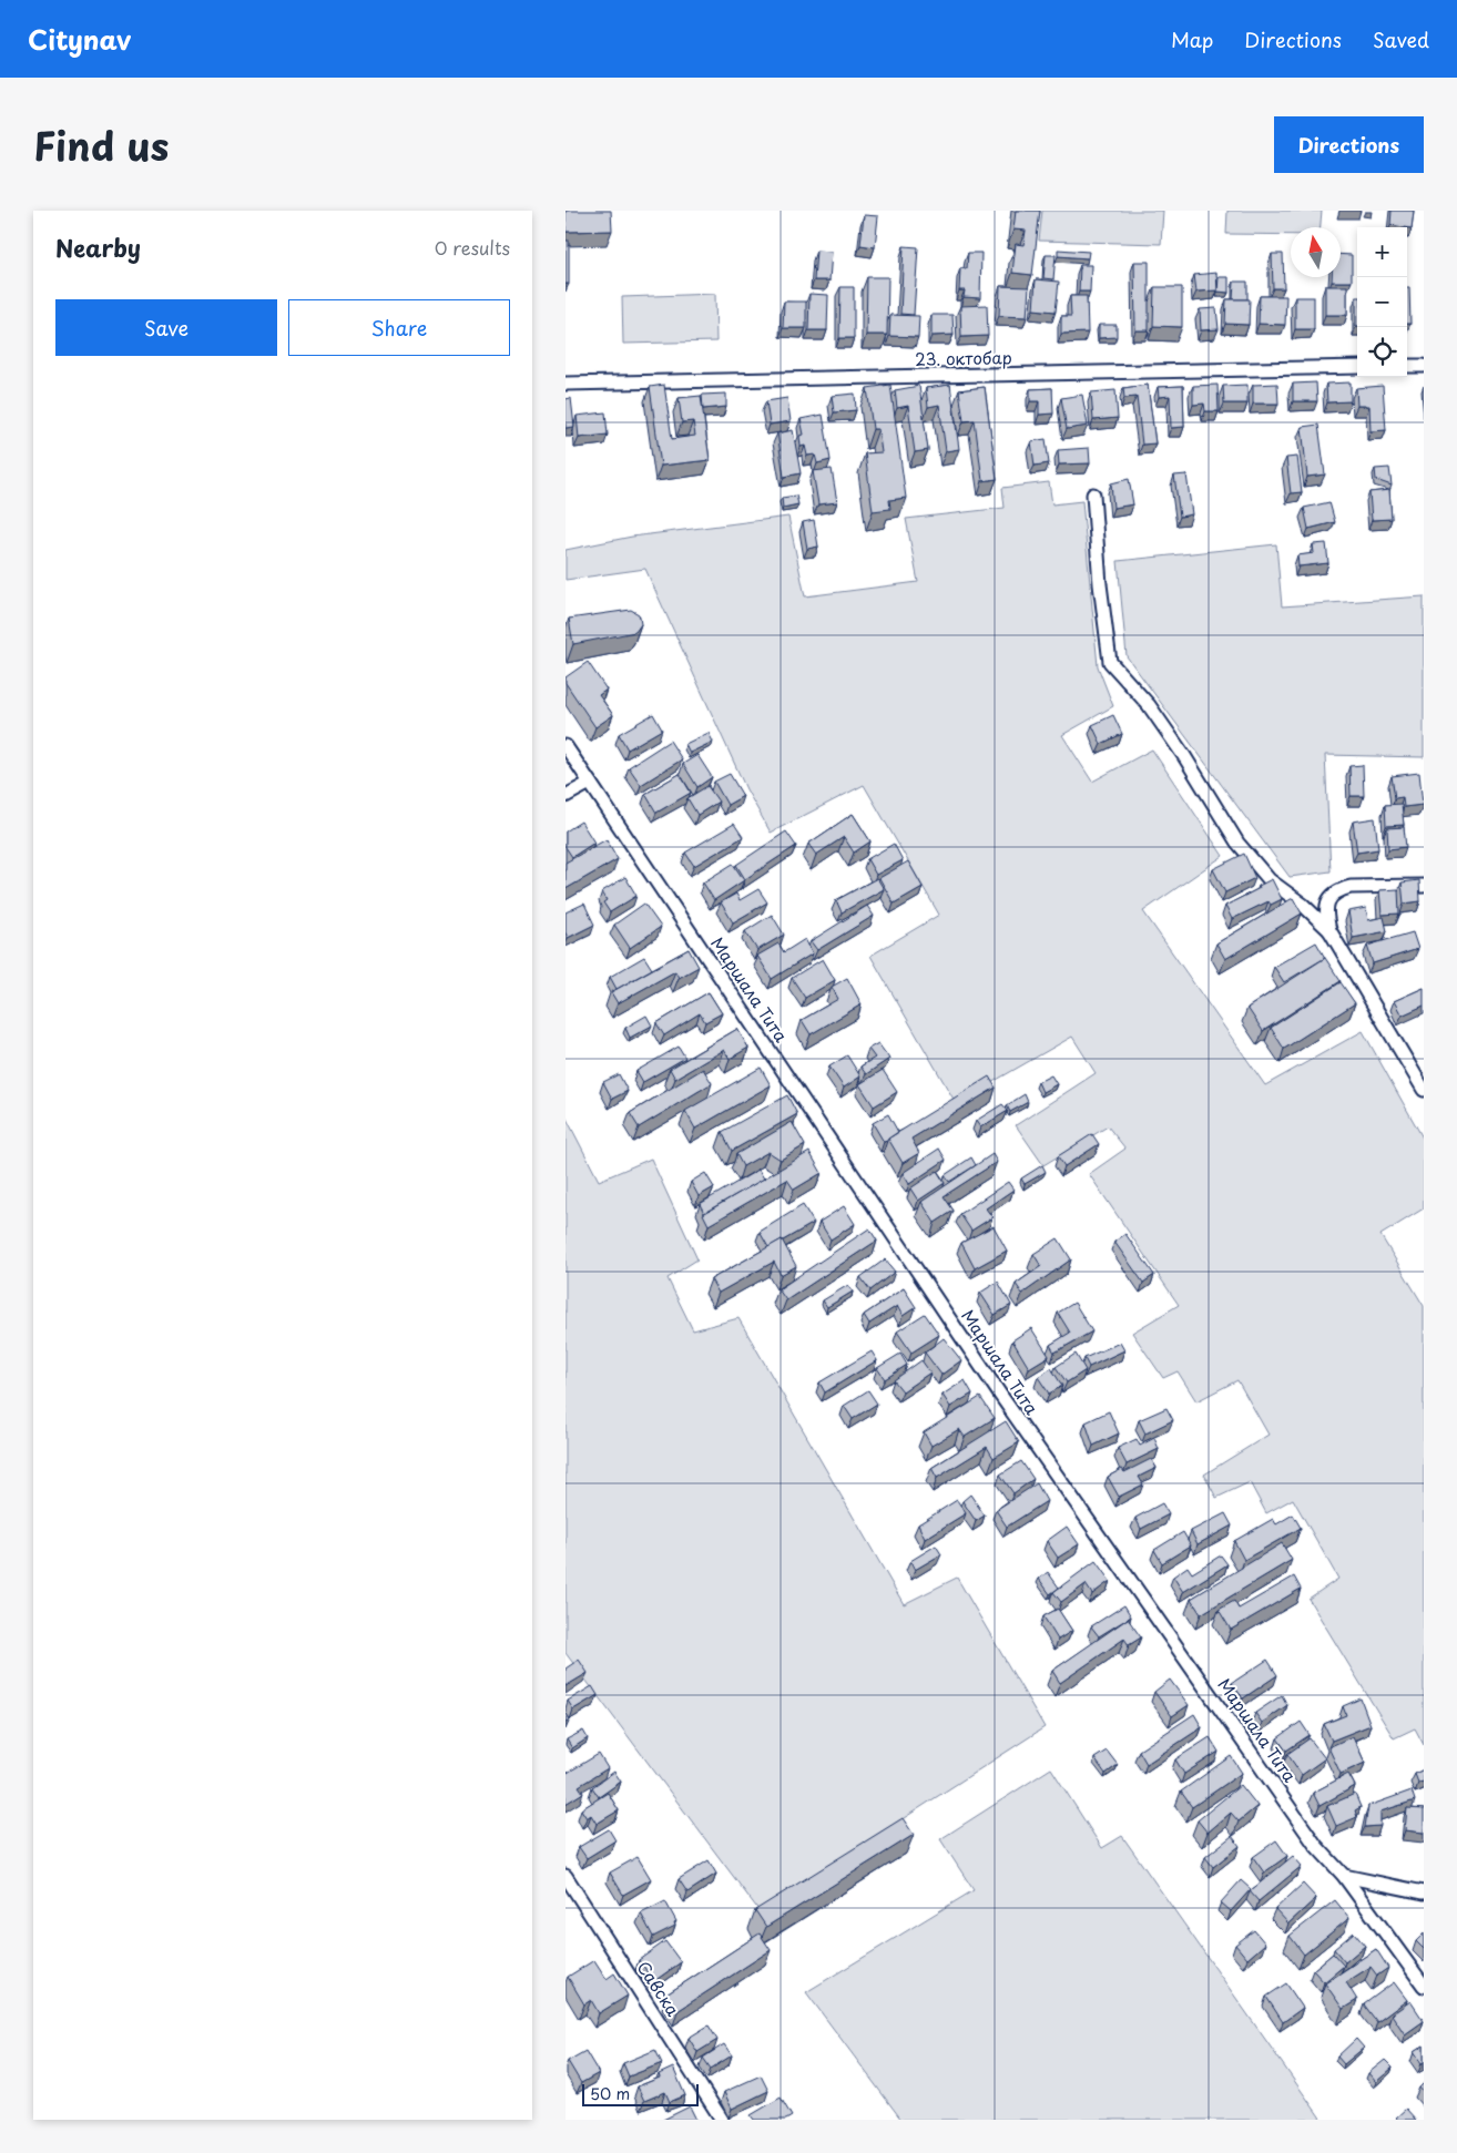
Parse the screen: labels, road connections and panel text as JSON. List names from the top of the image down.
{
  "streets": {
    "street": ["23. октобар", "Маршала Тита", "Савска"]
  },
  "scale_bar": "50 m",
  "north": "top",
  "page": {
    "header": "Citynav",
    "nav": ["Map", "Directions", "Saved"],
    "title": "Find us",
    "buttons": [
      "Directions",
      ["Save", "Share"]
    ],
    "heading": ["Nearby", "0 results"],
    "map_buttons": ["+", "−"],
    "scale": "50 m"
  }
}
